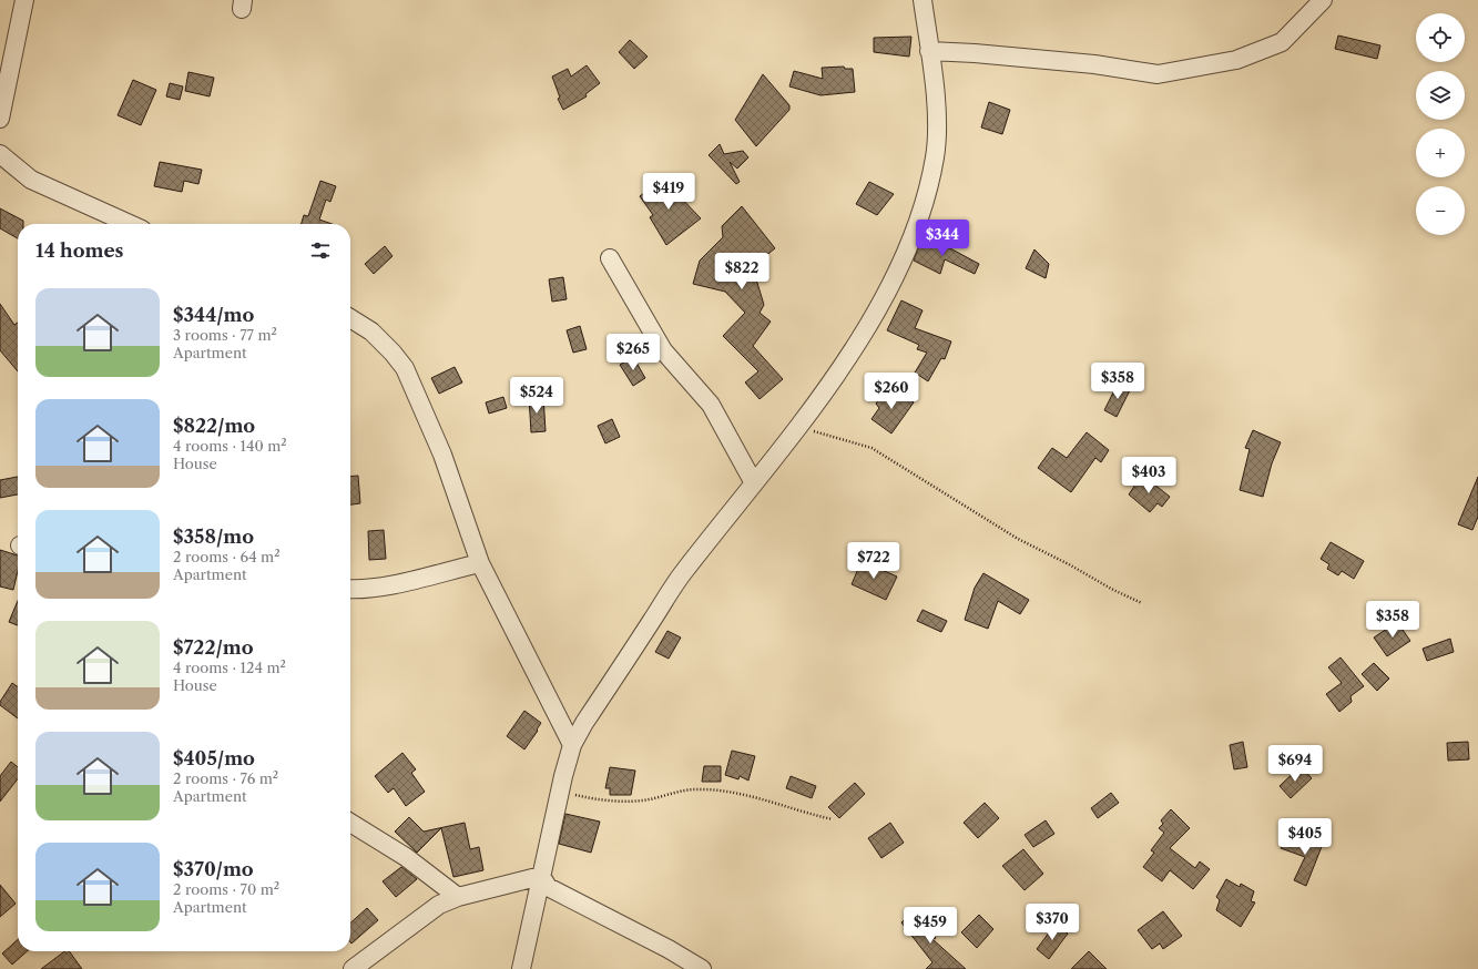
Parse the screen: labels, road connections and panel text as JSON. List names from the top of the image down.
{
  "page": {
    "map_buttons": ["+", "−"],
    "price": [
      "$419",
      "$344",
      "$822",
      "$265",
      "$358",
      "$260",
      "$524",
      "$403",
      "$722",
      "$358",
      "$694",
      "$405",
      "$370",
      "$459"
    ],
    "heading": "14 homes",
    "list": [
      {
        "name": "$344/mo",
        "note": "3 rooms · 77 m² · Apartment"
      },
      {
        "name": "$822/mo",
        "note": "4 rooms · 140 m² · House"
      },
      {
        "name": "$358/mo",
        "note": "2 rooms · 64 m² · Apartment"
      },
      {
        "name": "$722/mo",
        "note": "4 rooms · 124 m² · House"
      },
      {
        "name": "$405/mo",
        "note": "2 rooms · 76 m² · Apartment"
      },
      {
        "name": "$370/mo",
        "note": "2 rooms · 70 m² · Apartment"
      }
    ]
  }
}
